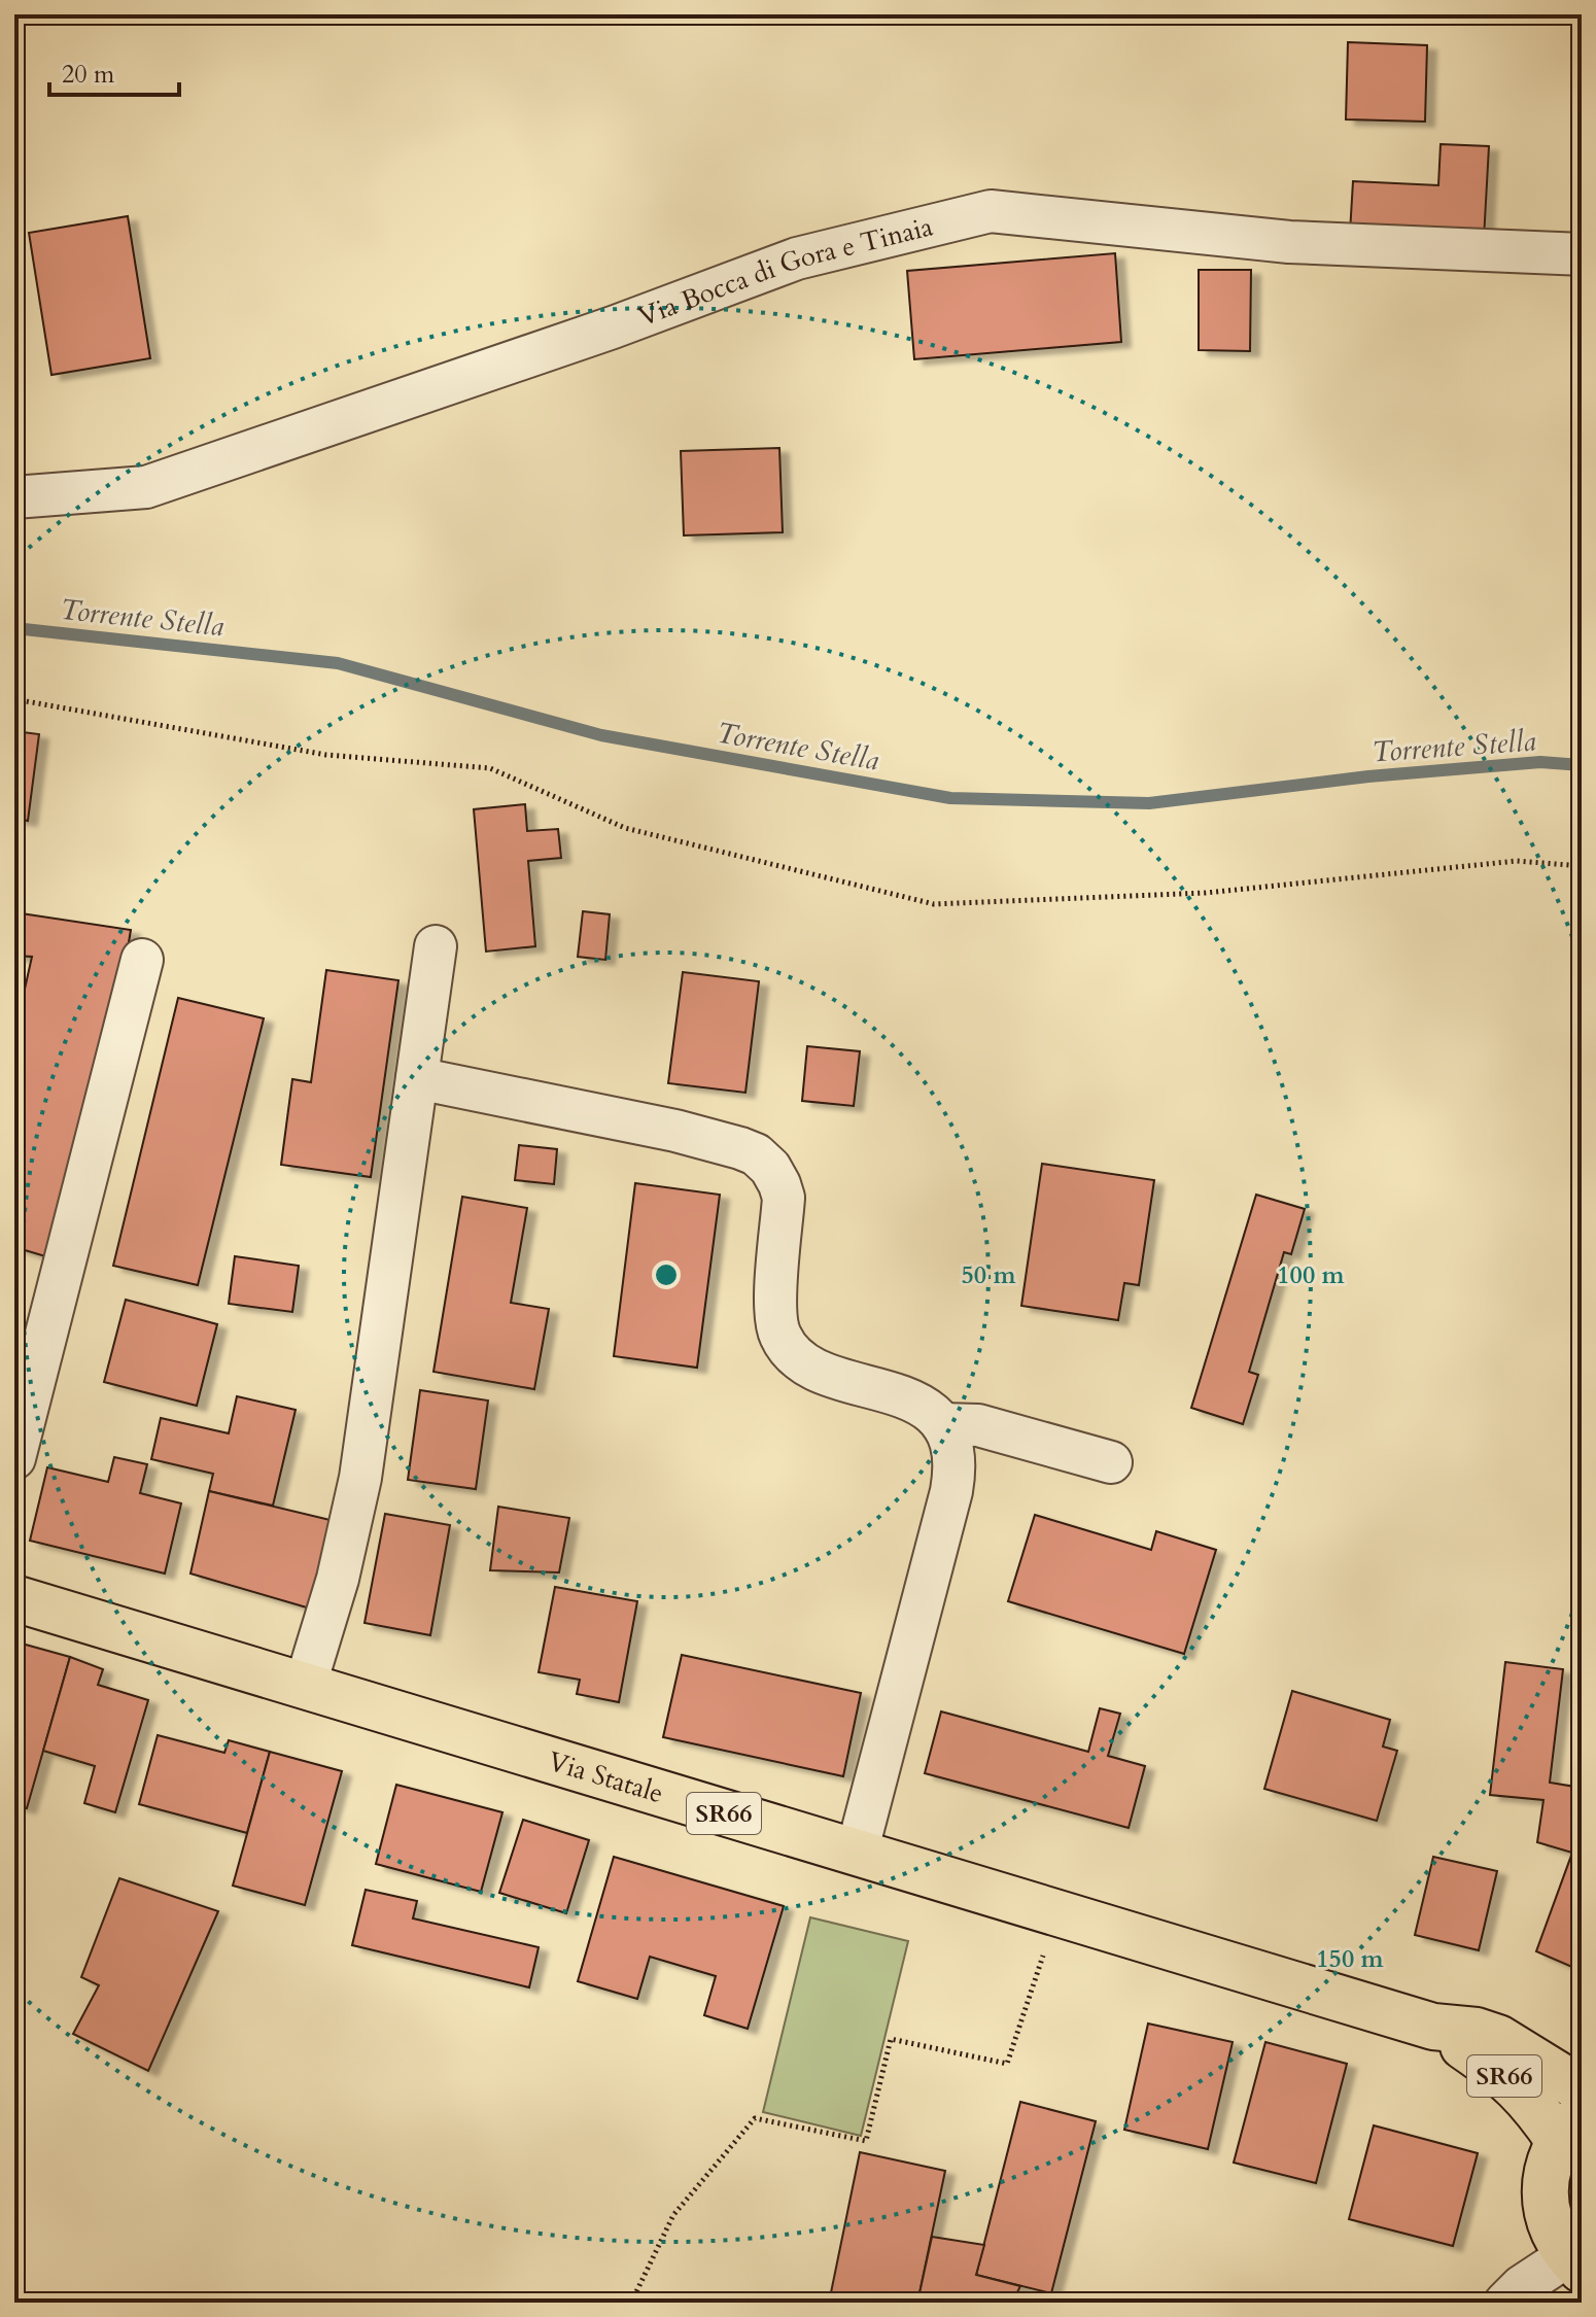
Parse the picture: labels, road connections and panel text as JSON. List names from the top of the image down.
{
  "streets": {
    "main road": ["Via Statale", "SR66"],
    "street": ["Via Bocca di Gora e Tinaia"]
  },
  "crossings": [
    ["Via Statale", "SR66"]
  ],
  "water": ["Torrente Stella"],
  "scale_bar": "20 m",
  "rings": ["50 m", "100 m", "150 m"]
}
